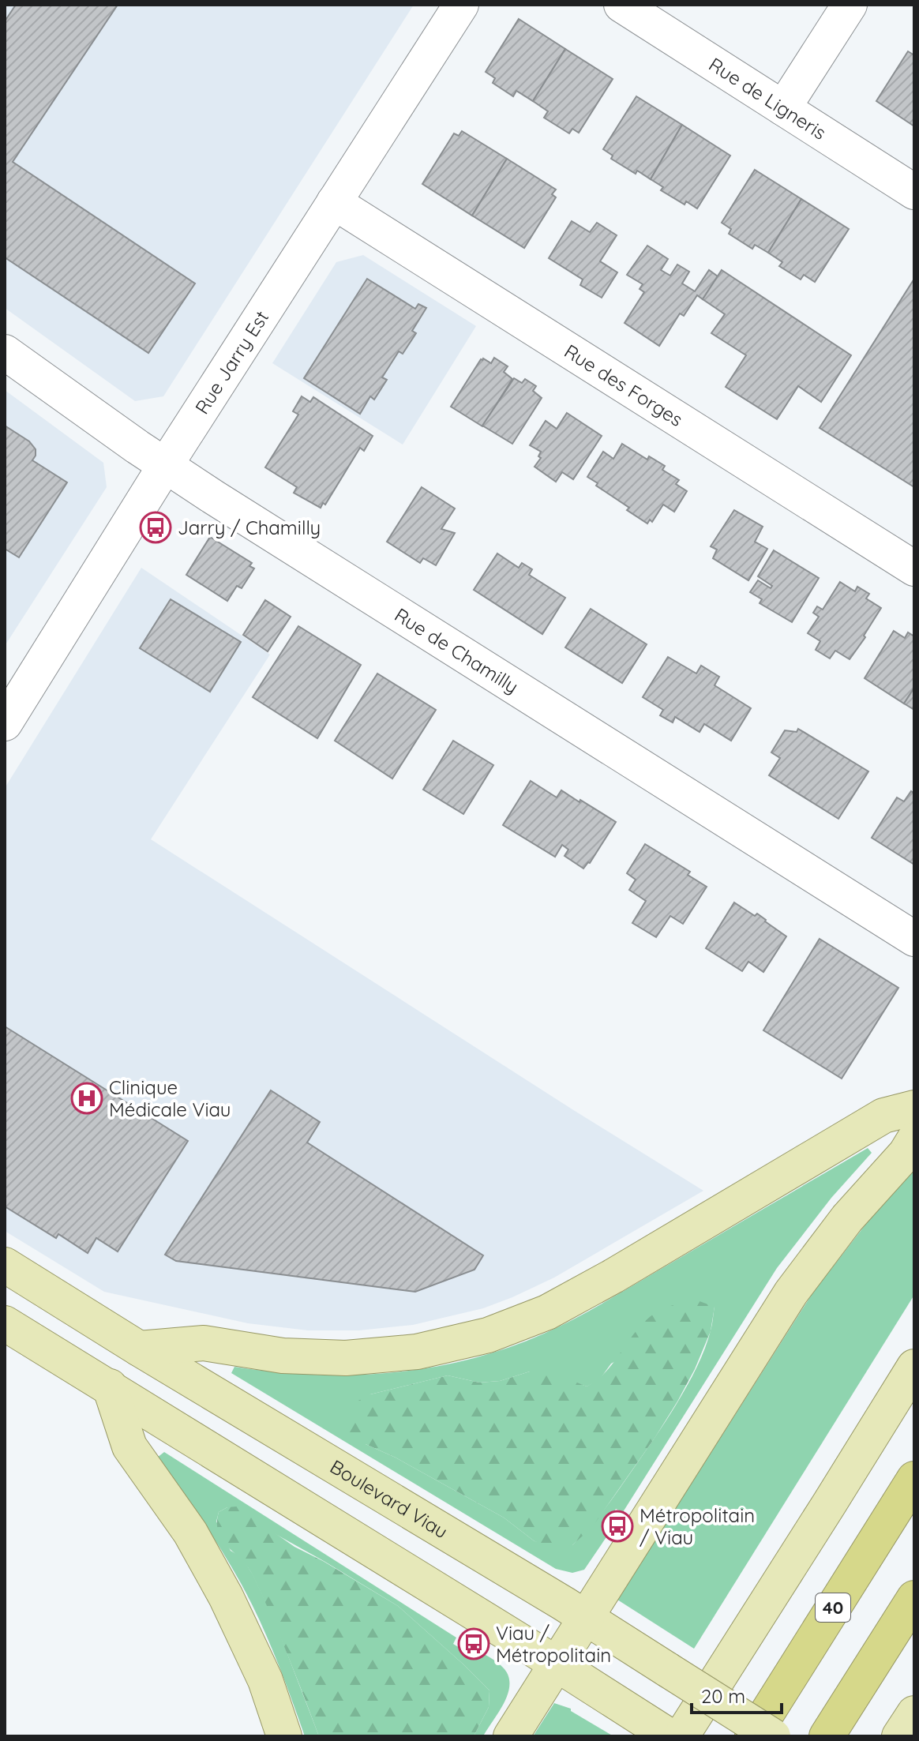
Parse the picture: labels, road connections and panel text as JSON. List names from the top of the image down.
{
  "streets": {
    "highway": ["40"],
    "main road": ["Boulevard Viau"],
    "street": [
      "Rue de Ligneris",
      "Rue Jarry Est",
      "Rue des Forges",
      "Rue de Chamilly"
    ]
  },
  "crossings": [
    ["Rue Jarry Est", "Rue des Forges"],
    ["Rue Jarry Est", "Rue de Chamilly"]
  ],
  "places": {
    "bus stop": ["Jarry / Chamilly", "Métropolitain / Viau", "Viau / Métropolitain"],
    "hospital": ["Clinique Médicale Viau"]
  },
  "scale_bar": "20 m"
}
